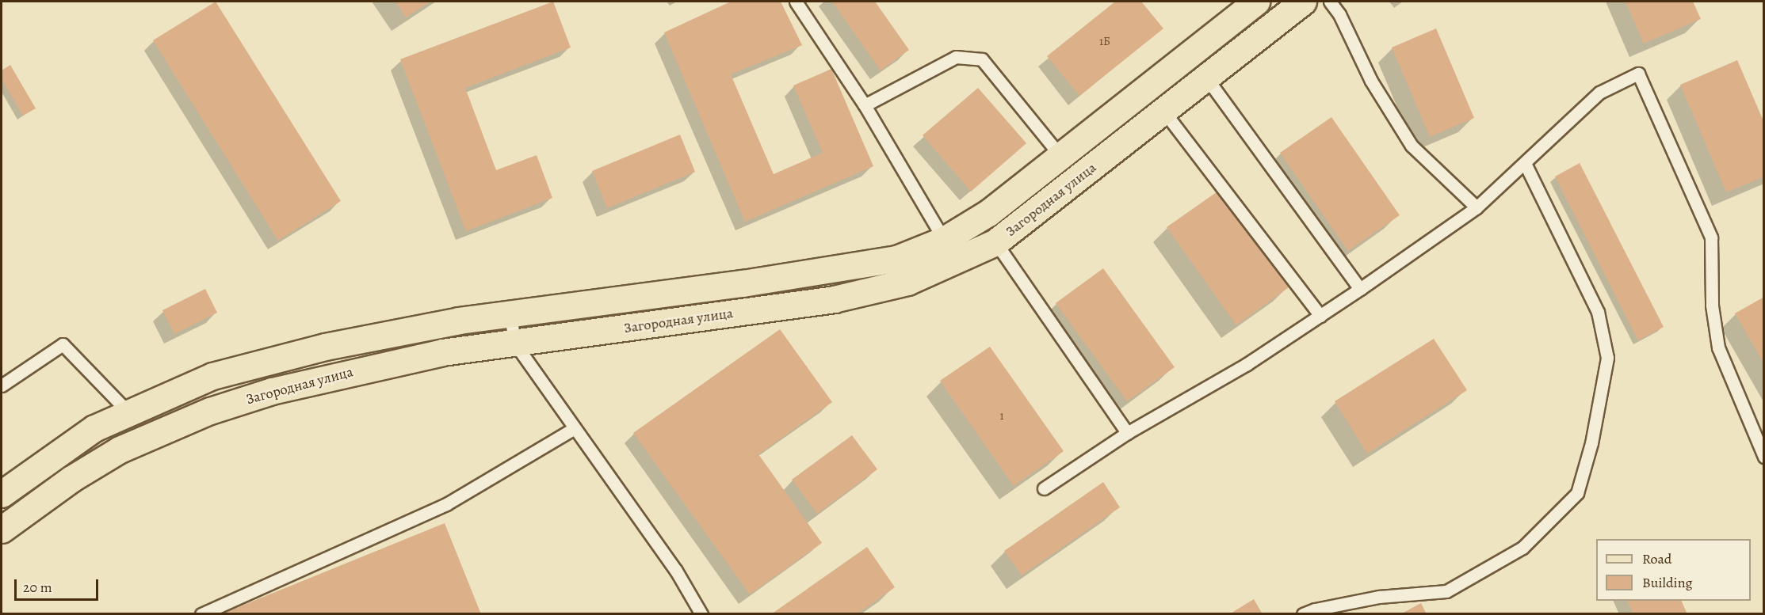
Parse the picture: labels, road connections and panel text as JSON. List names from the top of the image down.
{
  "streets": {
    "main road": ["Загородная улица"]
  },
  "house_numbers": ["1Б", "1"],
  "legend": ["Road", "Building"],
  "scale_bar": "20 m"
}
